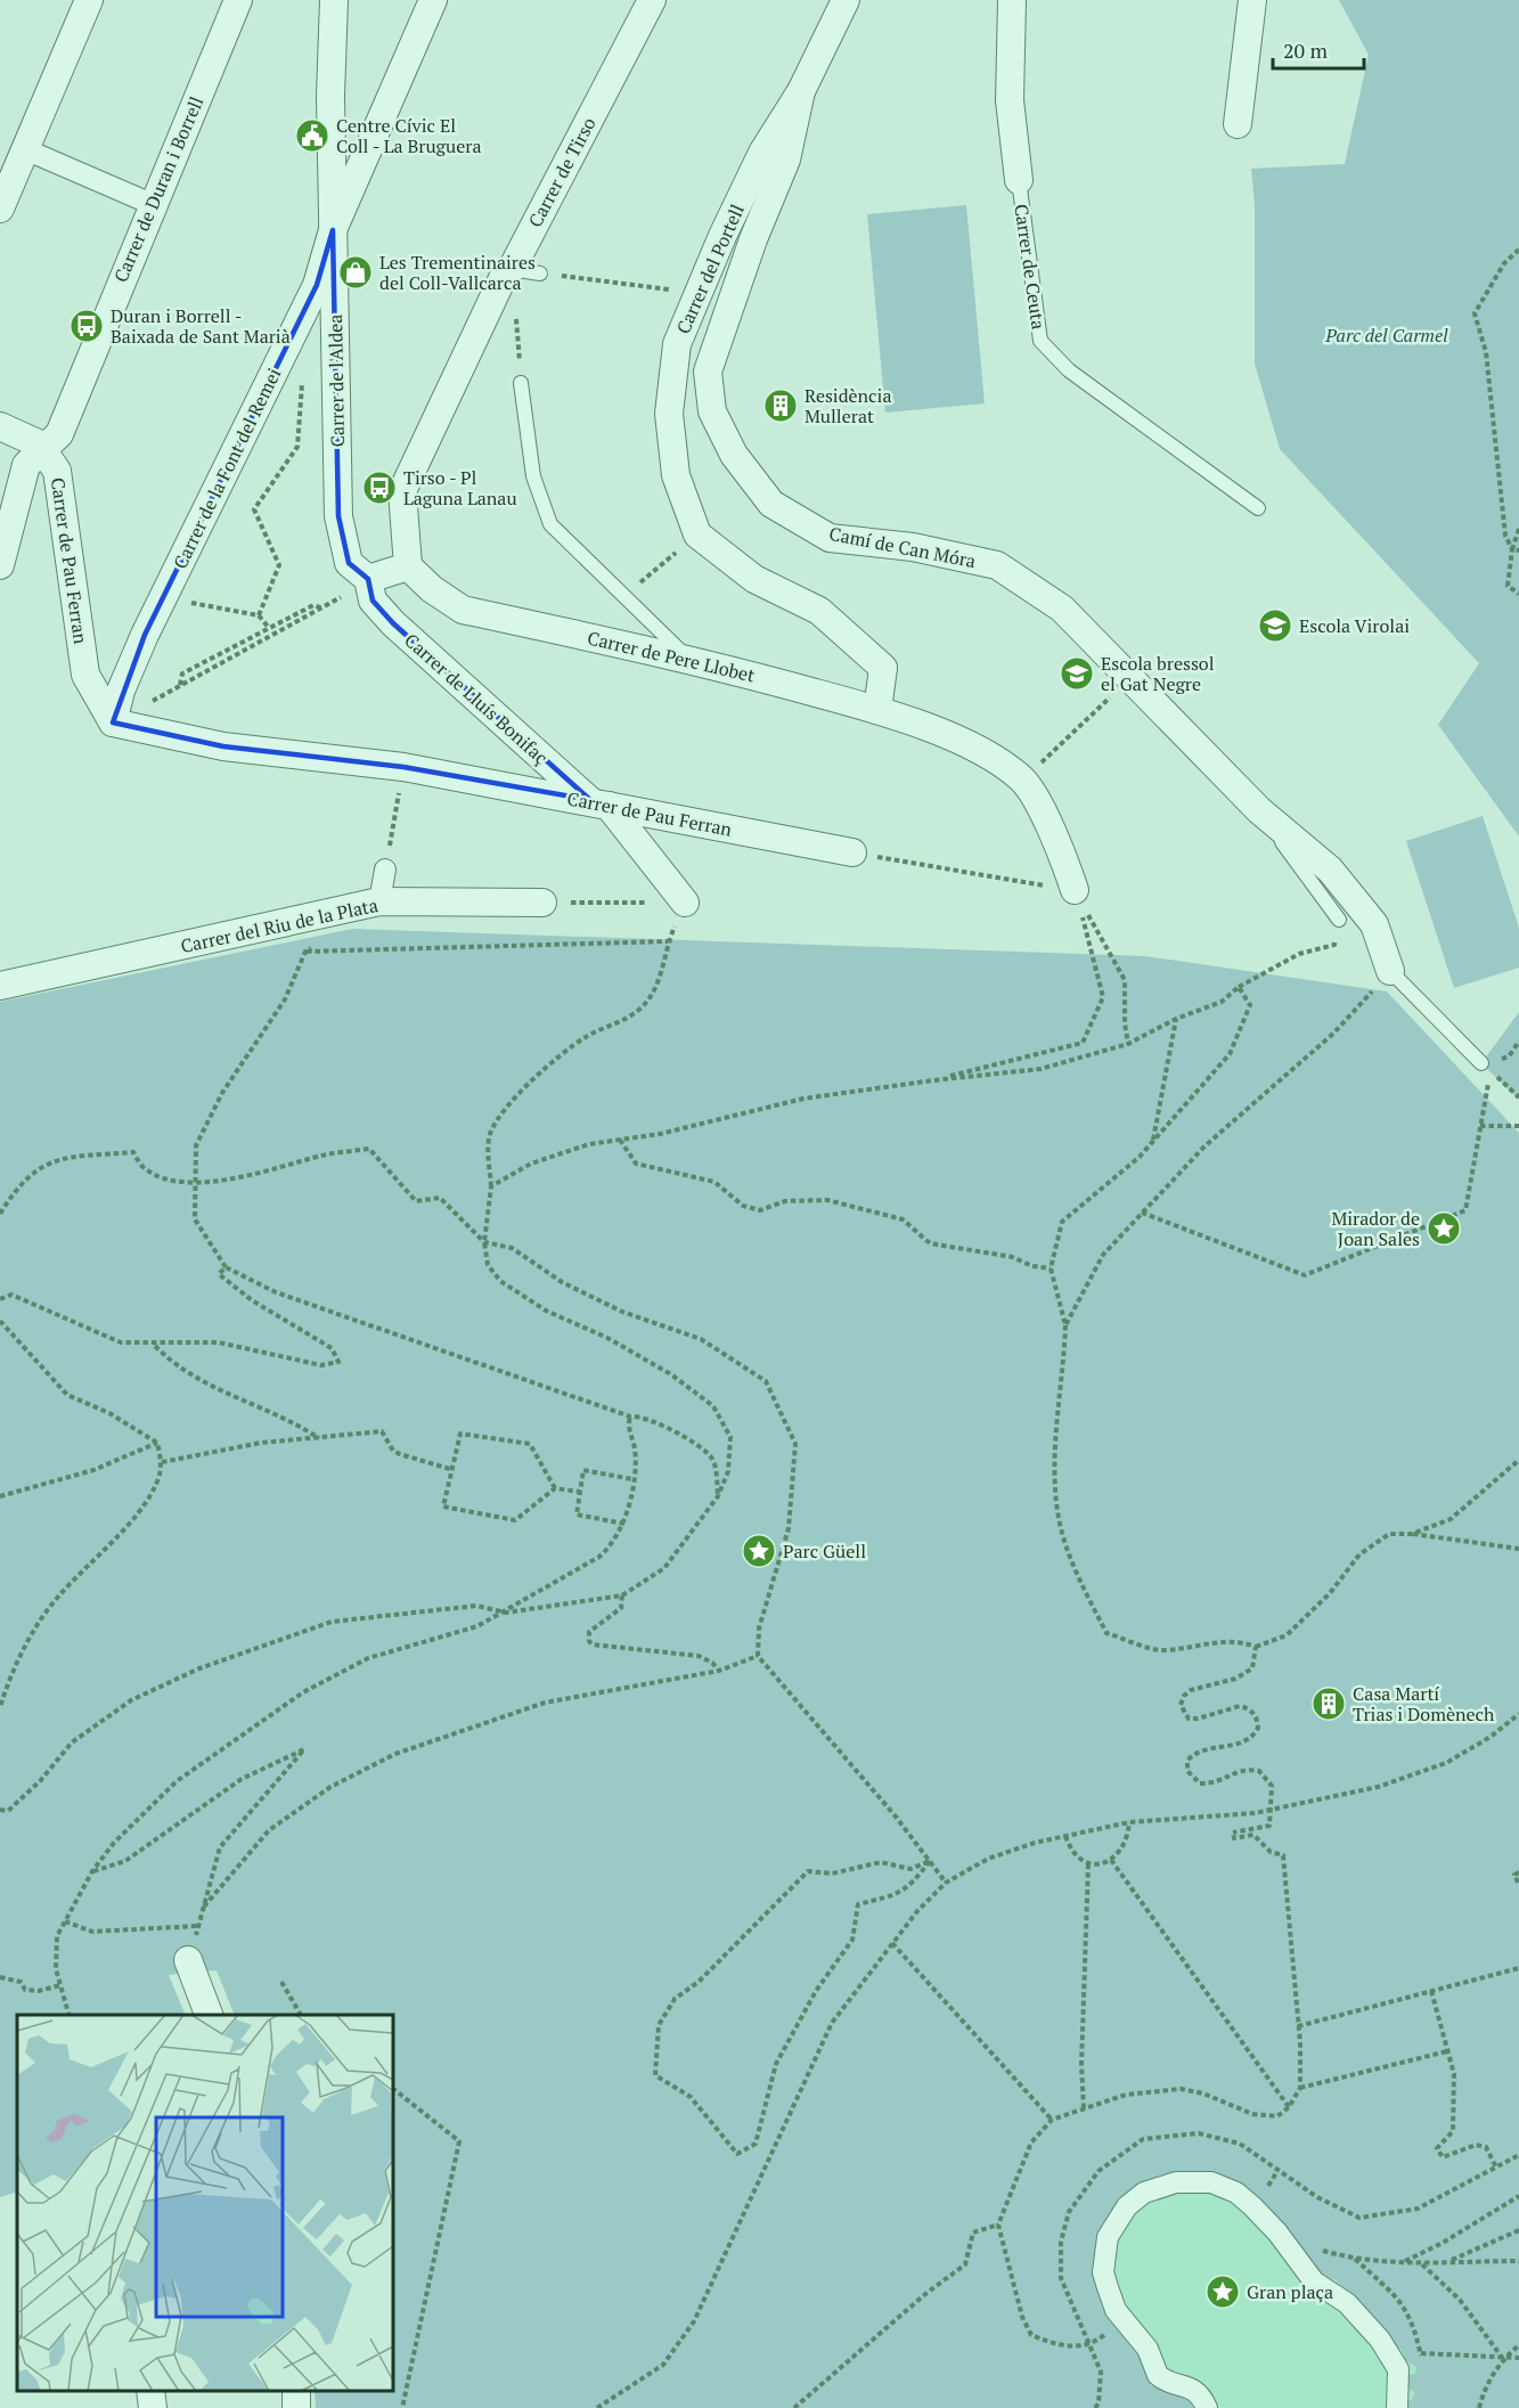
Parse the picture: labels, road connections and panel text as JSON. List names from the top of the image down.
{
  "streets": {
    "street": [
      "Carrer de Tirso",
      "Carrer de Duran i Borrell",
      "Carrer de Ceuta",
      "Carrer del Portell",
      "Carrer de l'Aldea",
      "Carrer de la Font del Remei",
      "Camí de Can Móra",
      "Carrer de Pau Ferran",
      "Carrer de Pere Llobet",
      "Carrer de Lluís Bonifaç",
      "Carrer del Riu de la Plata"
    ]
  },
  "crossings": [
    ["Carrer de Tirso", "Carrer de Pere Llobet"],
    ["Carrer de Duran i Borrell", "Carrer de Pau Ferran"],
    ["Carrer del Portell", "Camí de Can Móra"],
    ["Carrer de l'Aldea", "Carrer de la Font del Remei"],
    ["Carrer de l'Aldea", "Carrer de Lluís Bonifaç"],
    ["Carrer de la Font del Remei", "Carrer de Pau Ferran"],
    ["Carrer de Pau Ferran", "Carrer de Lluís Bonifaç"]
  ],
  "parks": ["Parc del Carmel"],
  "places": {
    "public building": ["Centre Cívic El Coll - La Bruguera"],
    "shop": ["Les Trementinaires del Coll-Vallcarca"],
    "bus stop": ["Duran i Borrell - Baixada de Sant Marià", "Tirso - Pl Laguna Lanau"],
    "building": ["Residència Mullerat", "Casa Martí Trias i Domènech"],
    "school or university": ["Escola Virolai", "Escola bressol el Gat Negre"],
    "place": ["Mirador de Joan Sales", "Parc Güell", "Gran plaça"]
  },
  "scale_bar": "20 m"
}
